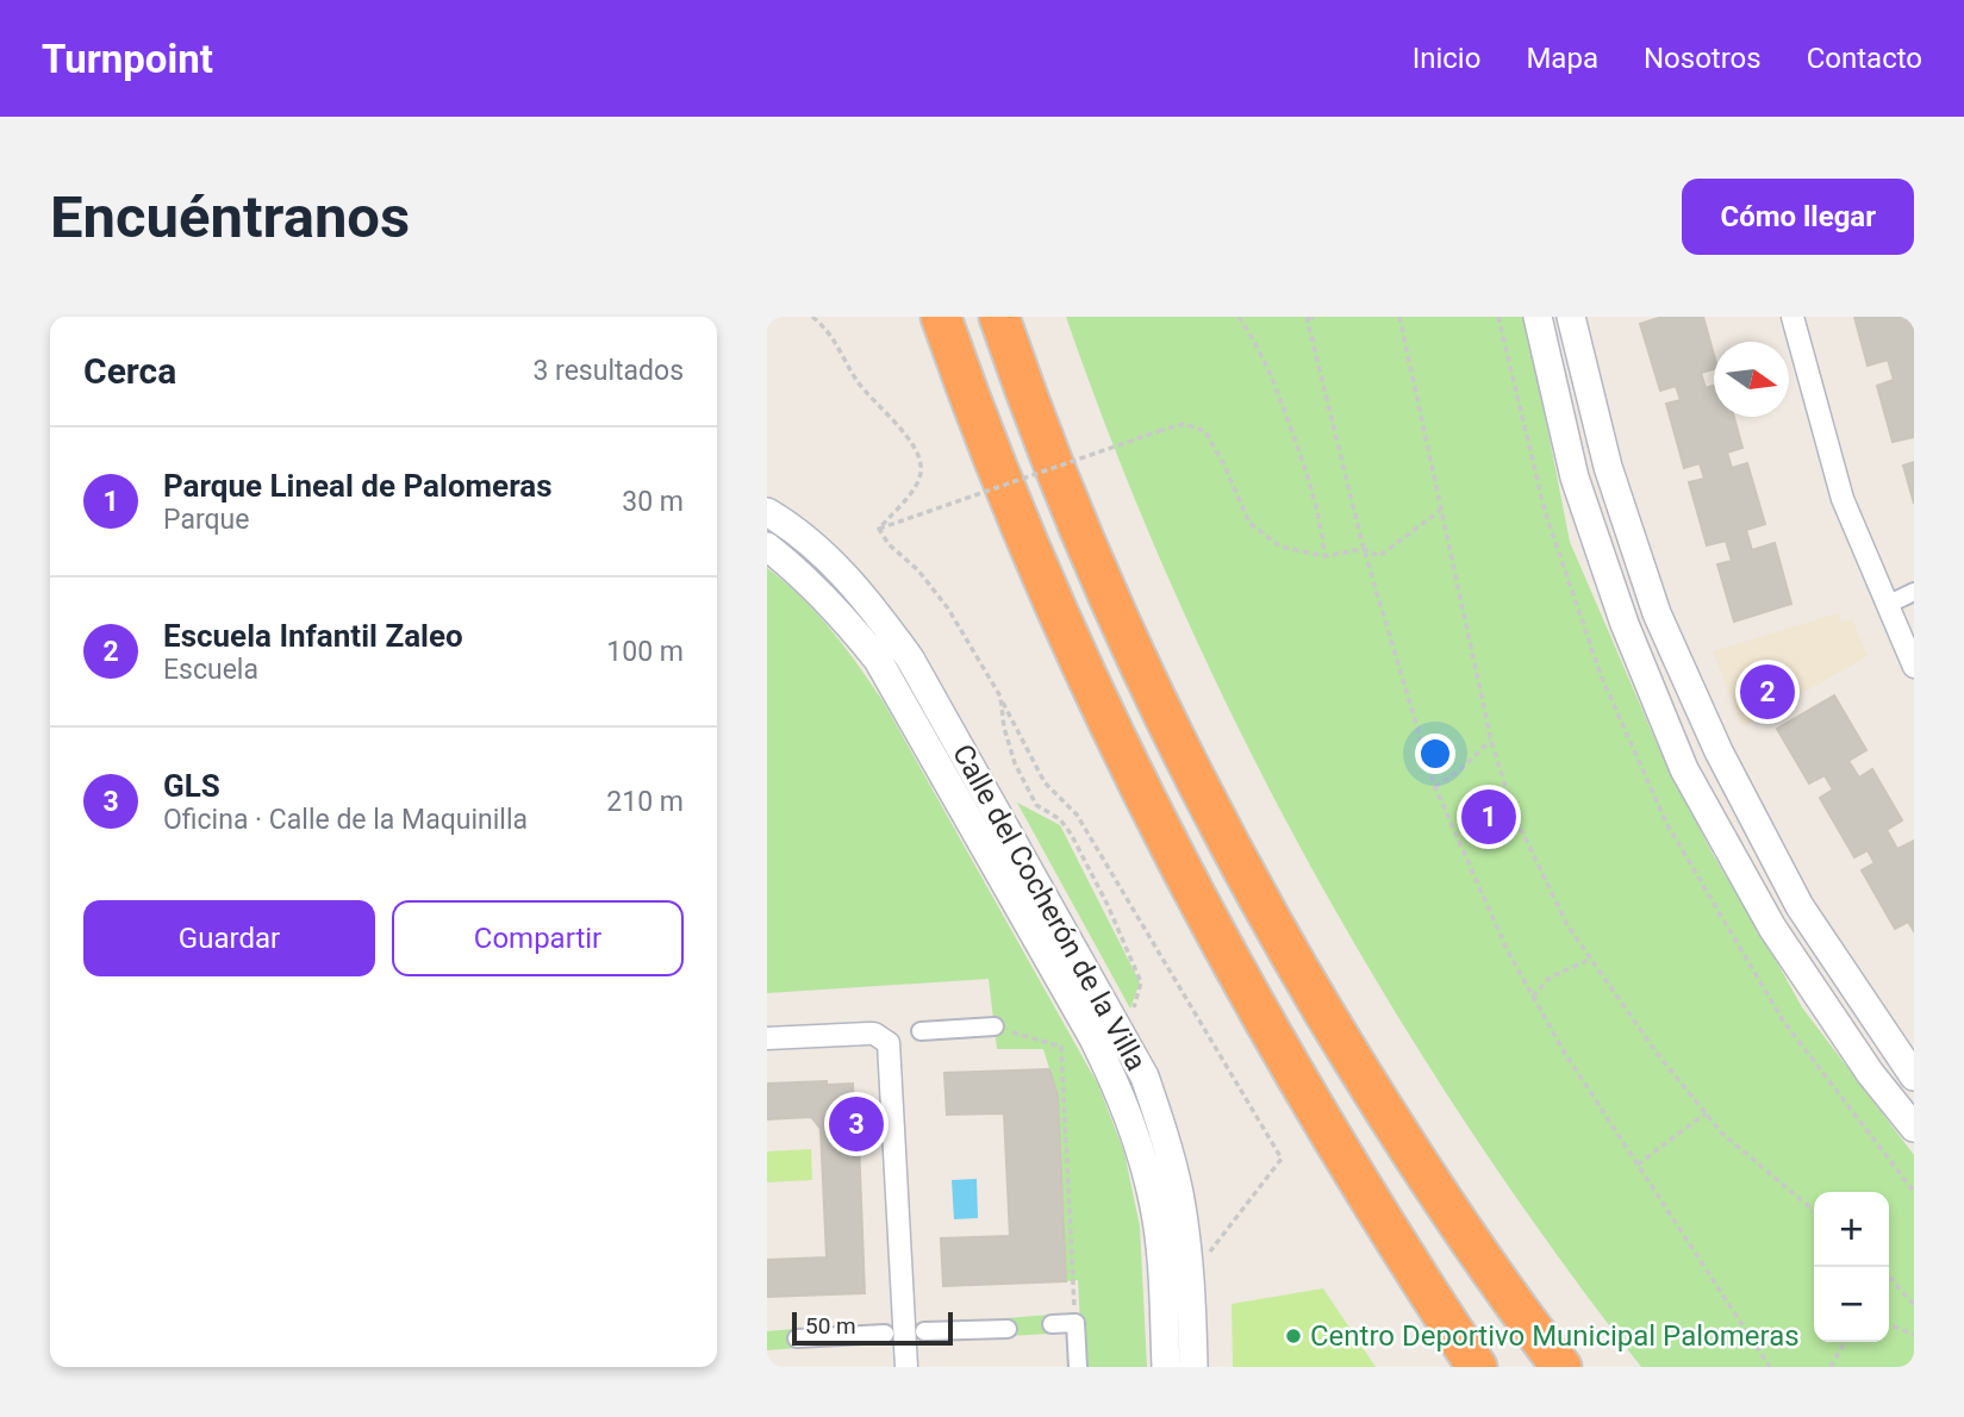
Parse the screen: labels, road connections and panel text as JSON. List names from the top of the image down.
{
  "streets": {
    "street": ["Calle del Cocherón de la Villa"]
  },
  "places": ["Centro Deportivo Municipal Palomeras"],
  "scale_bar": "50 m",
  "north": "right",
  "page": {
    "header": "Turnpoint",
    "nav": [
      "Inicio",
      "Mapa",
      "Nosotros",
      "Contacto"
    ],
    "buttons": [
      "Cómo llegar",
      ["Guardar", "Compartir"]
    ],
    "title": "Encuéntranos",
    "heading": ["Cerca", "3 resultados"],
    "list": [
      {
        "mark": "1",
        "name": "Parque Lineal de Palomeras",
        "note": "Parque",
        "value": "30 m"
      },
      {
        "mark": "2",
        "name": "Escuela Infantil Zaleo",
        "note": "Escuela",
        "value": "100 m"
      },
      {
        "mark": "3",
        "name": "GLS",
        "note": "Oficina · Calle de la Maquinilla",
        "value": "210 m"
      }
    ],
    "pins": ["2", "1", "3"],
    "map_buttons": ["+", "−"],
    "scale": "50 m"
  }
}
